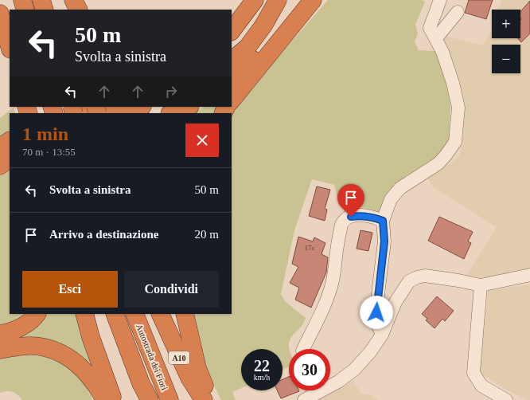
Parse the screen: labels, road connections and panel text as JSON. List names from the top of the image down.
{
  "streets": {
    "highway": ["Autostrada dei Fiori", "A10"]
  },
  "house_numbers": ["17c"],
  "page": {
    "map_buttons": ["+", "−"],
    "turn": ["50 m", "Svolta a sinistra"],
    "heading": ["1 min", "70 m · 13:55"],
    "list": [
      {
        "name": "Svolta a sinistra",
        "value": "50 m"
      },
      {
        "name": "Arrivo a destinazione",
        "value": "20 m"
      }
    ],
    "buttons": ["Esci", "Condividi"],
    "speed": "22 km/h",
    "limit": "30"
  }
}
